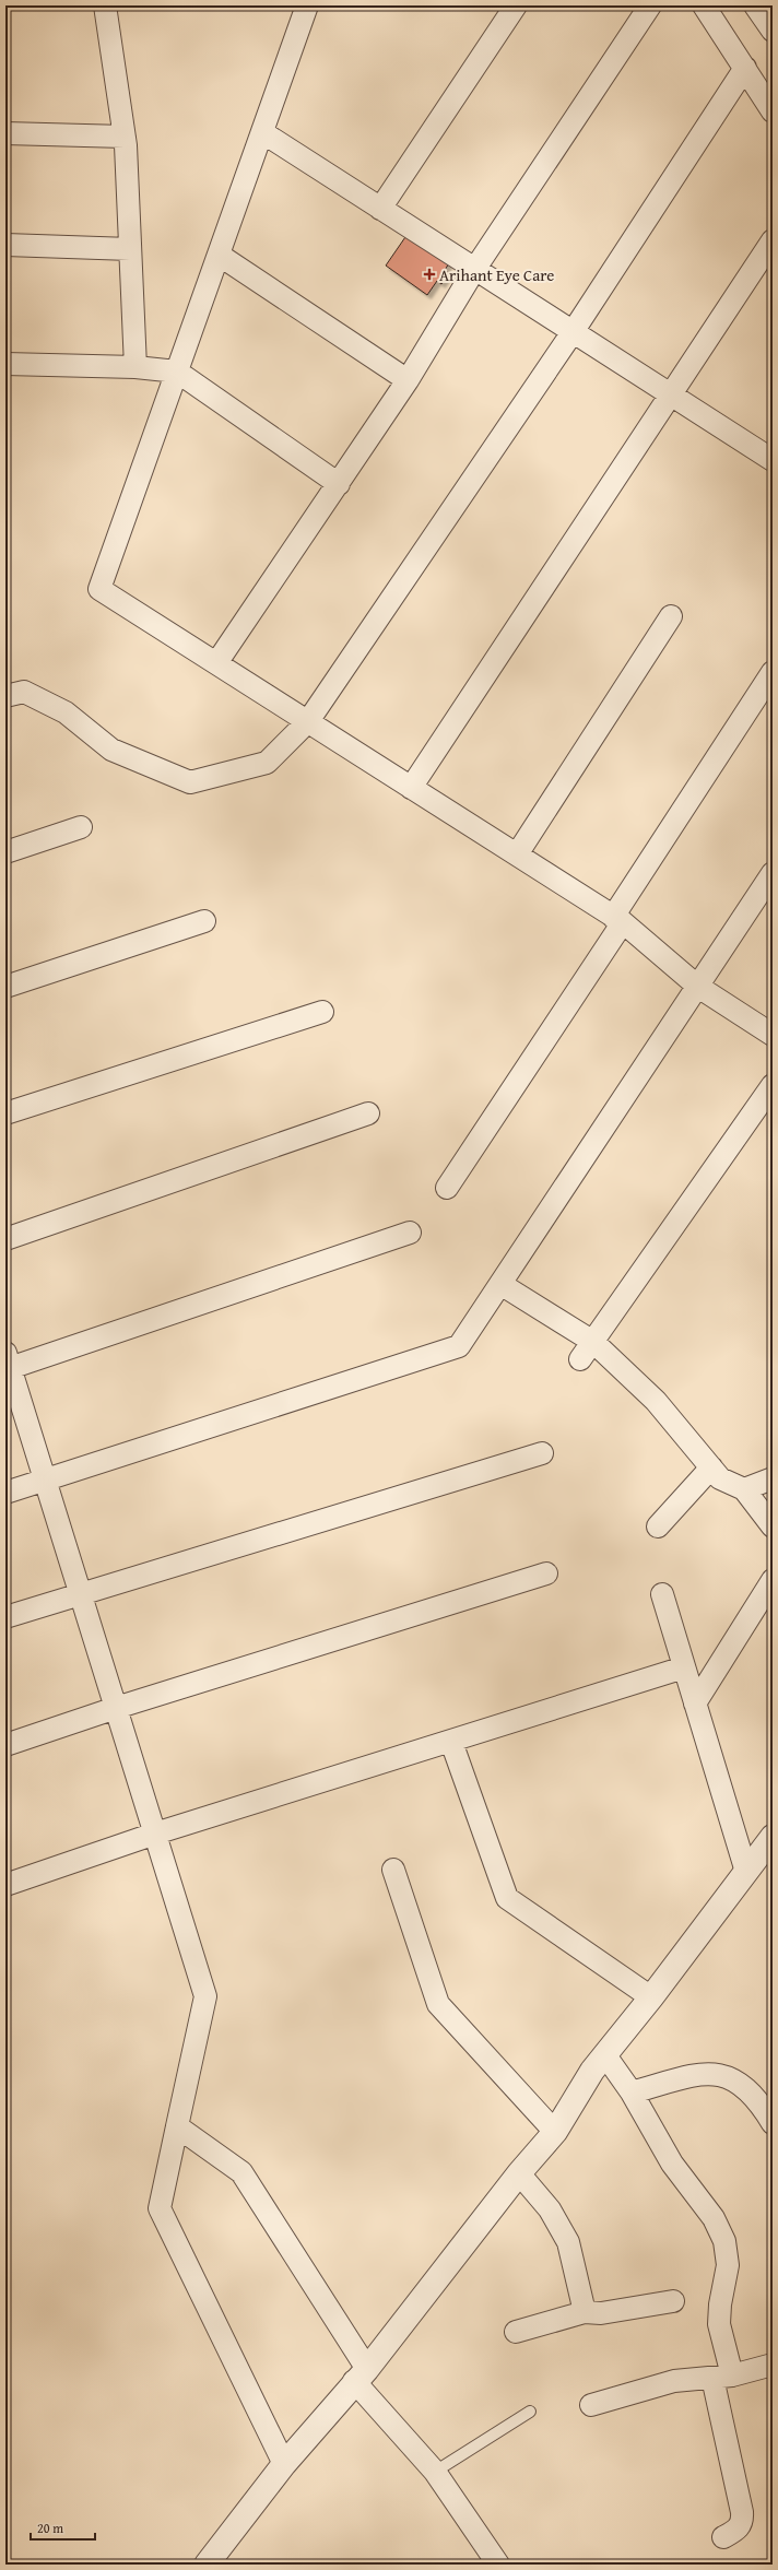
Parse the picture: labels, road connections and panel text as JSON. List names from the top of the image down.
{
  "places": {
    "health": ["Arihant Eye Care"]
  },
  "scale_bar": "20 m"
}
